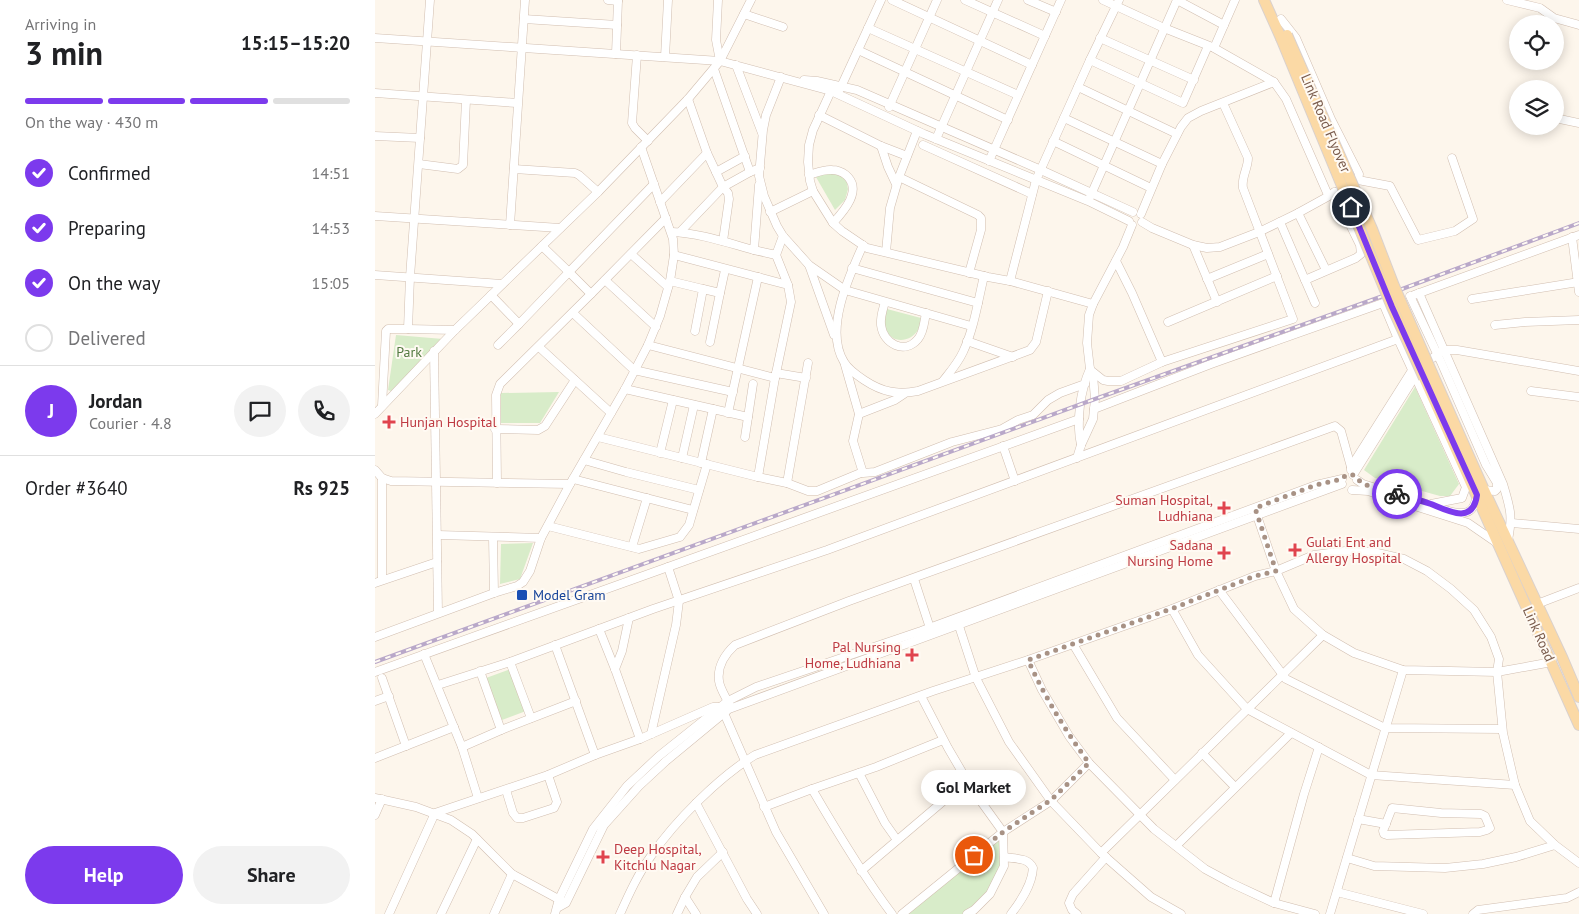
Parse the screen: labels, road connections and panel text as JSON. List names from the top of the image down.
{
  "streets": {
    "main road": ["Link Road Flyover", "Link Road"]
  },
  "crossings": [
    ["Link Road Flyover", "Link Road"]
  ],
  "parks": ["Park"],
  "places": {
    "health": [
      "Hunjan Hospital",
      "Suman Hospital, Ludhiana",
      "Gulati Ent and Allergy Hospital",
      "Sadana Nursing Home",
      "Pal Nursing Home, Ludhiana",
      "Deep Hospital, Kitchlu Nagar"
    ],
    "transit": ["Model Gram"],
    "other": ["Gol Market"]
  },
  "page": {
    "heading": ["3 min", "Arriving in", "15:15–15:20"],
    "panel": [
      "Jordan",
      "Courier · 4.8",
      "Order #3640",
      "Rs 925"
    ],
    "bar": "On the way · 430 m",
    "list": [
      ["Confirmed", "14:51"],
      ["Preparing", "14:53"],
      ["On the way", "15:05"],
      "Delivered"
    ],
    "round": "J",
    "bubble": "Gol Market",
    "buttons": ["Help", "Share"]
  }
}
